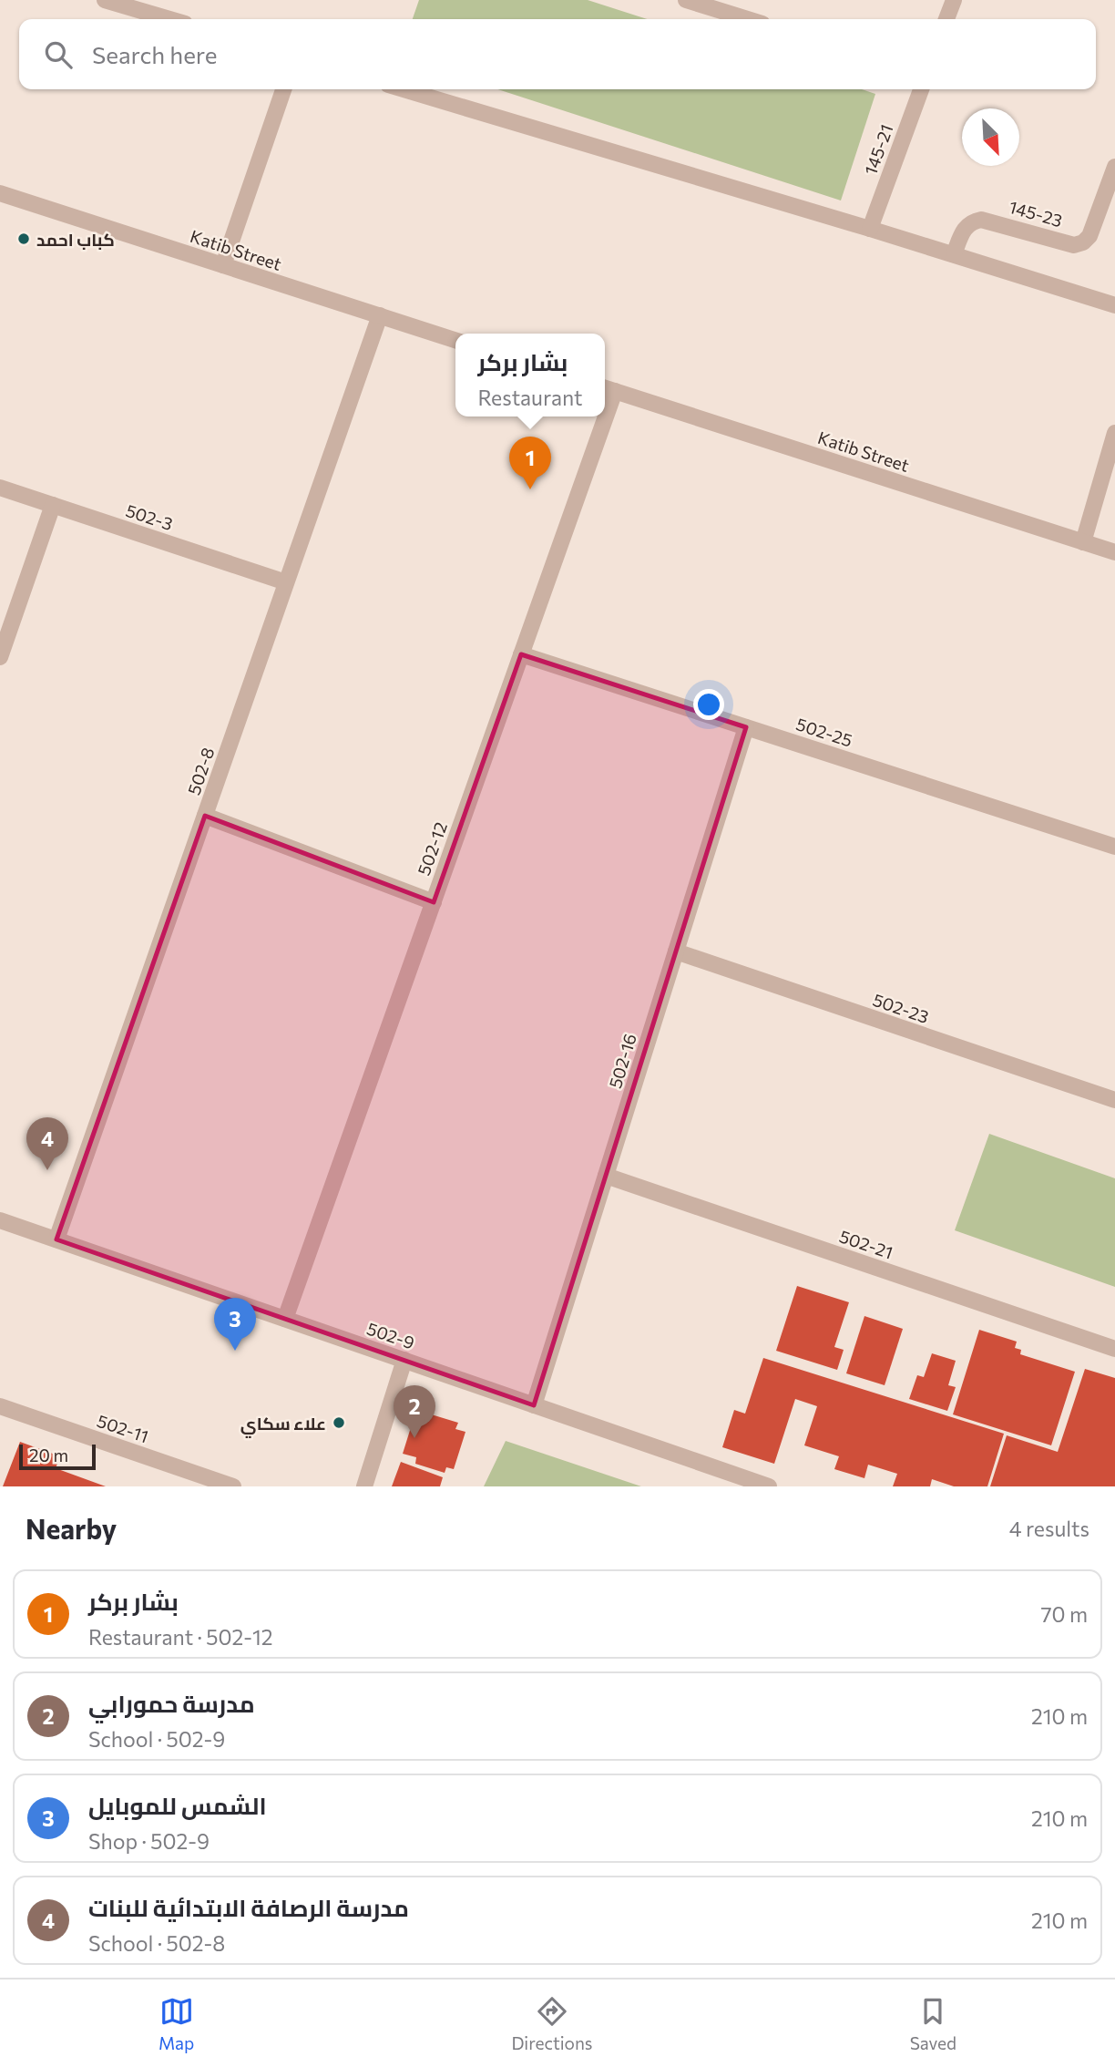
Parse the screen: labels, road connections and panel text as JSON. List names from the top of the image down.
{
  "streets": {
    "street": [
      "145-21",
      "145-23",
      "Katib Street",
      "502-3",
      "502-25",
      "502-8",
      "502-12",
      "502-23",
      "502-16",
      "502-21",
      "502-9",
      "502-11"
    ]
  },
  "crossings": [
    ["Katib Street", "502-8"],
    ["502-3", "502-8"],
    ["502-25", "502-12"],
    ["502-25", "502-16"],
    ["502-8", "502-9"],
    ["502-12", "502-9"],
    ["502-23", "502-16"],
    ["502-16", "502-21"],
    ["502-16", "502-9"]
  ],
  "places": ["كباب احمد", "علاء سكاي"],
  "scale_bar": "20 m",
  "north": "bottom right",
  "page": {
    "search": "Search here",
    "popup": ["بشار بركر", "Restaurant"],
    "pins": [
      "1",
      "4",
      "3",
      "2"
    ],
    "scale": "20 m",
    "heading": ["Nearby", "4 results"],
    "list": [
      {
        "mark": "1",
        "name": "بشار بركر",
        "note": "Restaurant · 502-12",
        "value": "70 m"
      },
      {
        "mark": "2",
        "name": "مدرسة حمورابي",
        "note": "School · 502-9",
        "value": "210 m"
      },
      {
        "mark": "3",
        "name": "الشمس للموبايل",
        "note": "Shop · 502-9",
        "value": "210 m"
      },
      {
        "mark": "4",
        "name": "مدرسة الرصافة الابتدائية للبنات",
        "note": "School · 502-8",
        "value": "210 m"
      }
    ],
    "nav": ["Map", "Directions", "Saved"]
  }
}
